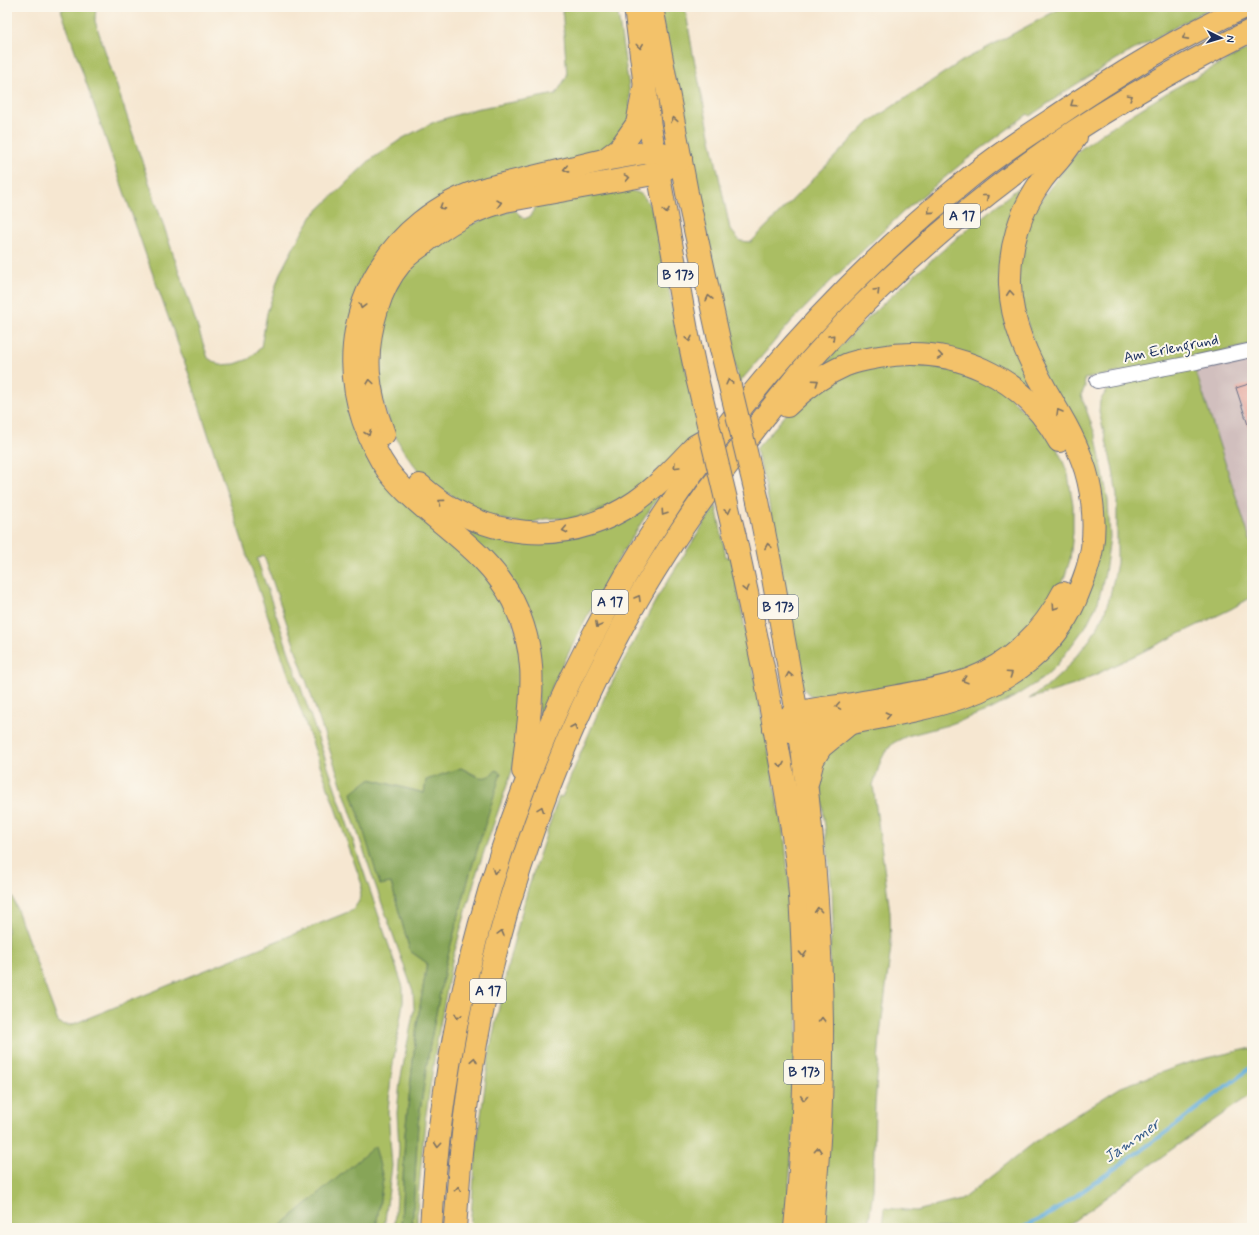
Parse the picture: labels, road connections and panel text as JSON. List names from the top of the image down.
{
  "streets": {
    "main road": ["A 17", "B 173"],
    "street": ["Am Erlengrund"]
  },
  "water": ["Jammer"],
  "north": "right"
}
